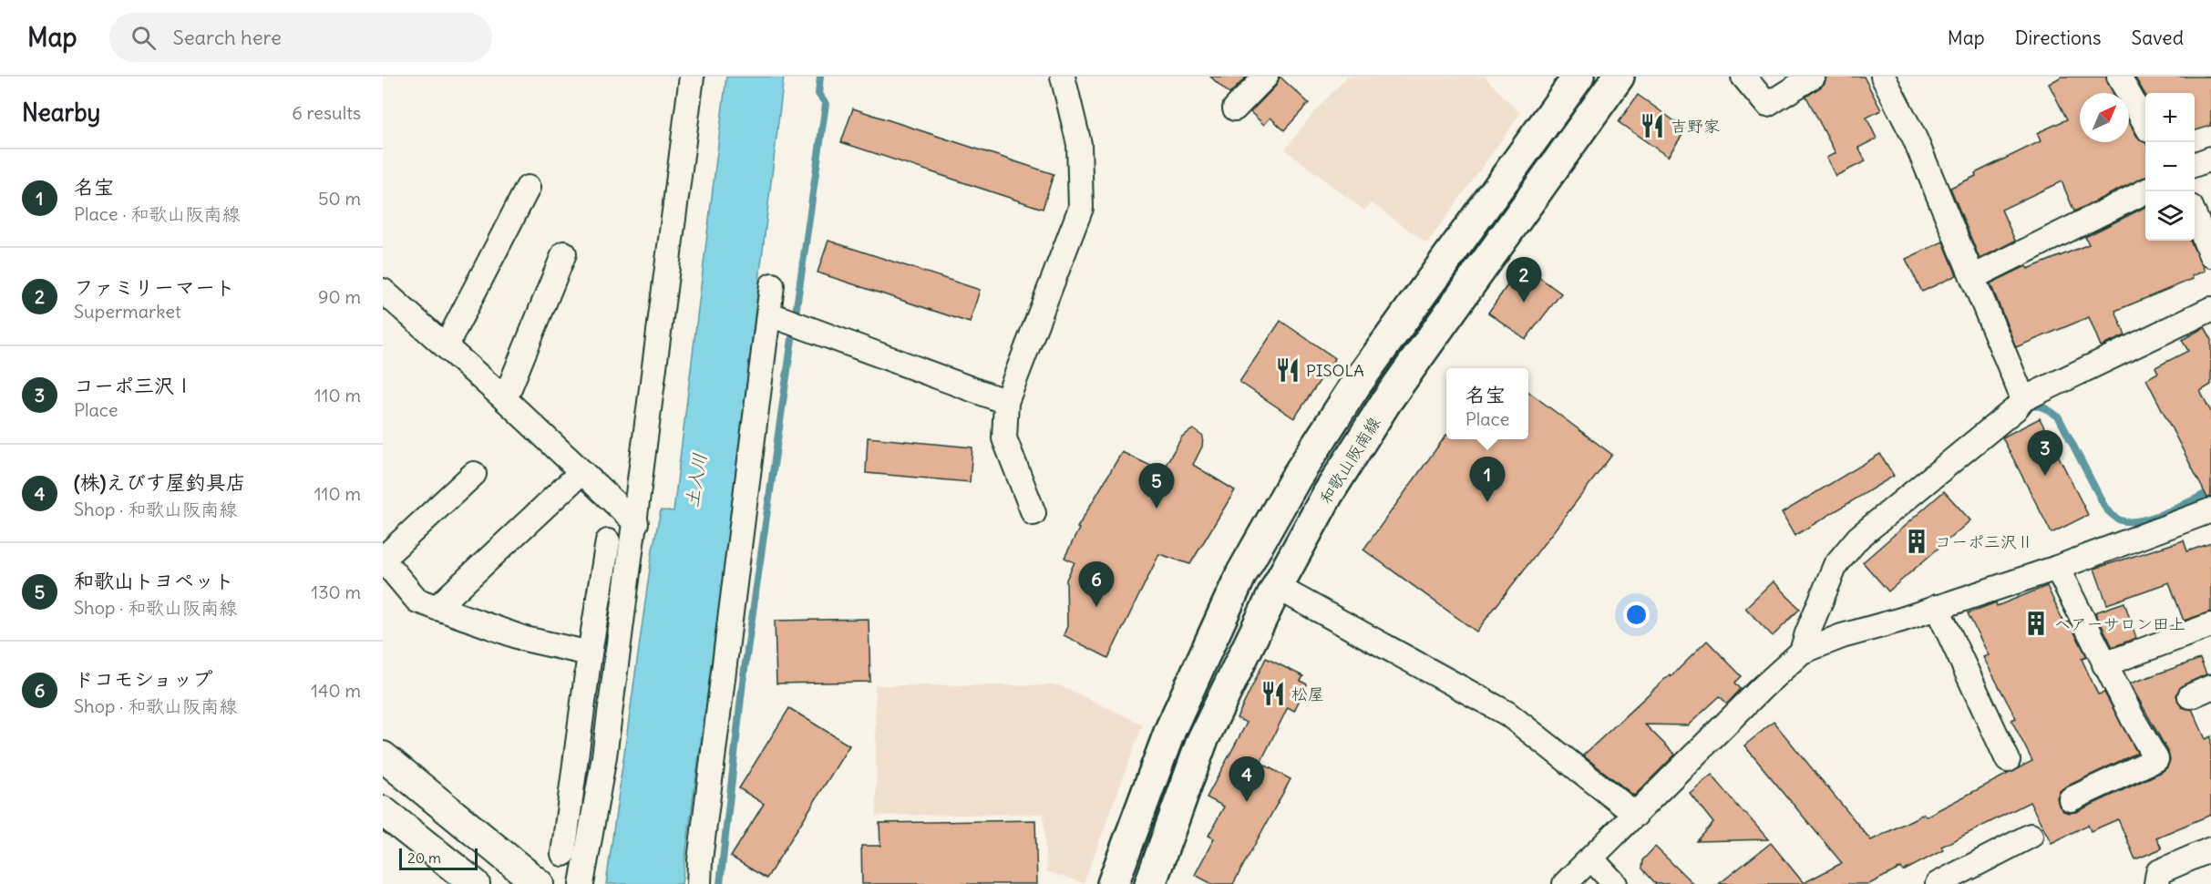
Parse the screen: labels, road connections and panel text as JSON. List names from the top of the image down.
{
  "streets": {
    "main road": ["和歌山阪南線"]
  },
  "water": ["土入川"],
  "places": {
    "restaurant": ["吉野家", "PISOLA", "松屋"],
    "building": ["コーポ三沢Ⅱ", "ヘアーサロン田上"]
  },
  "scale_bar": "20 m",
  "north": "top right",
  "page": {
    "header": "Map",
    "search": "Search here",
    "nav": ["Map", "Directions", "Saved"],
    "heading": ["Nearby", "6 results"],
    "map_buttons": ["+", "−"],
    "list": [
      {
        "mark": "1",
        "name": "名宝",
        "note": "Place · 和歌山阪南線",
        "value": "50 m"
      },
      {
        "mark": "2",
        "name": "ファミリーマート",
        "note": "Supermarket",
        "value": "90 m"
      },
      {
        "mark": "3",
        "name": "コーポ三沢Ⅰ",
        "note": "Place",
        "value": "110 m"
      },
      {
        "mark": "4",
        "name": "(株)えびす屋釣具店",
        "note": "Shop · 和歌山阪南線",
        "value": "110 m"
      },
      {
        "mark": "5",
        "name": "和歌山トヨペット",
        "note": "Shop · 和歌山阪南線",
        "value": "130 m"
      },
      {
        "mark": "6",
        "name": "ドコモショップ",
        "note": "Shop · 和歌山阪南線",
        "value": "140 m"
      }
    ],
    "pins": [
      "2",
      "3",
      "1",
      "5",
      "6",
      "4"
    ],
    "popup": ["名宝", "Place"],
    "scale": "20 m"
  }
}
